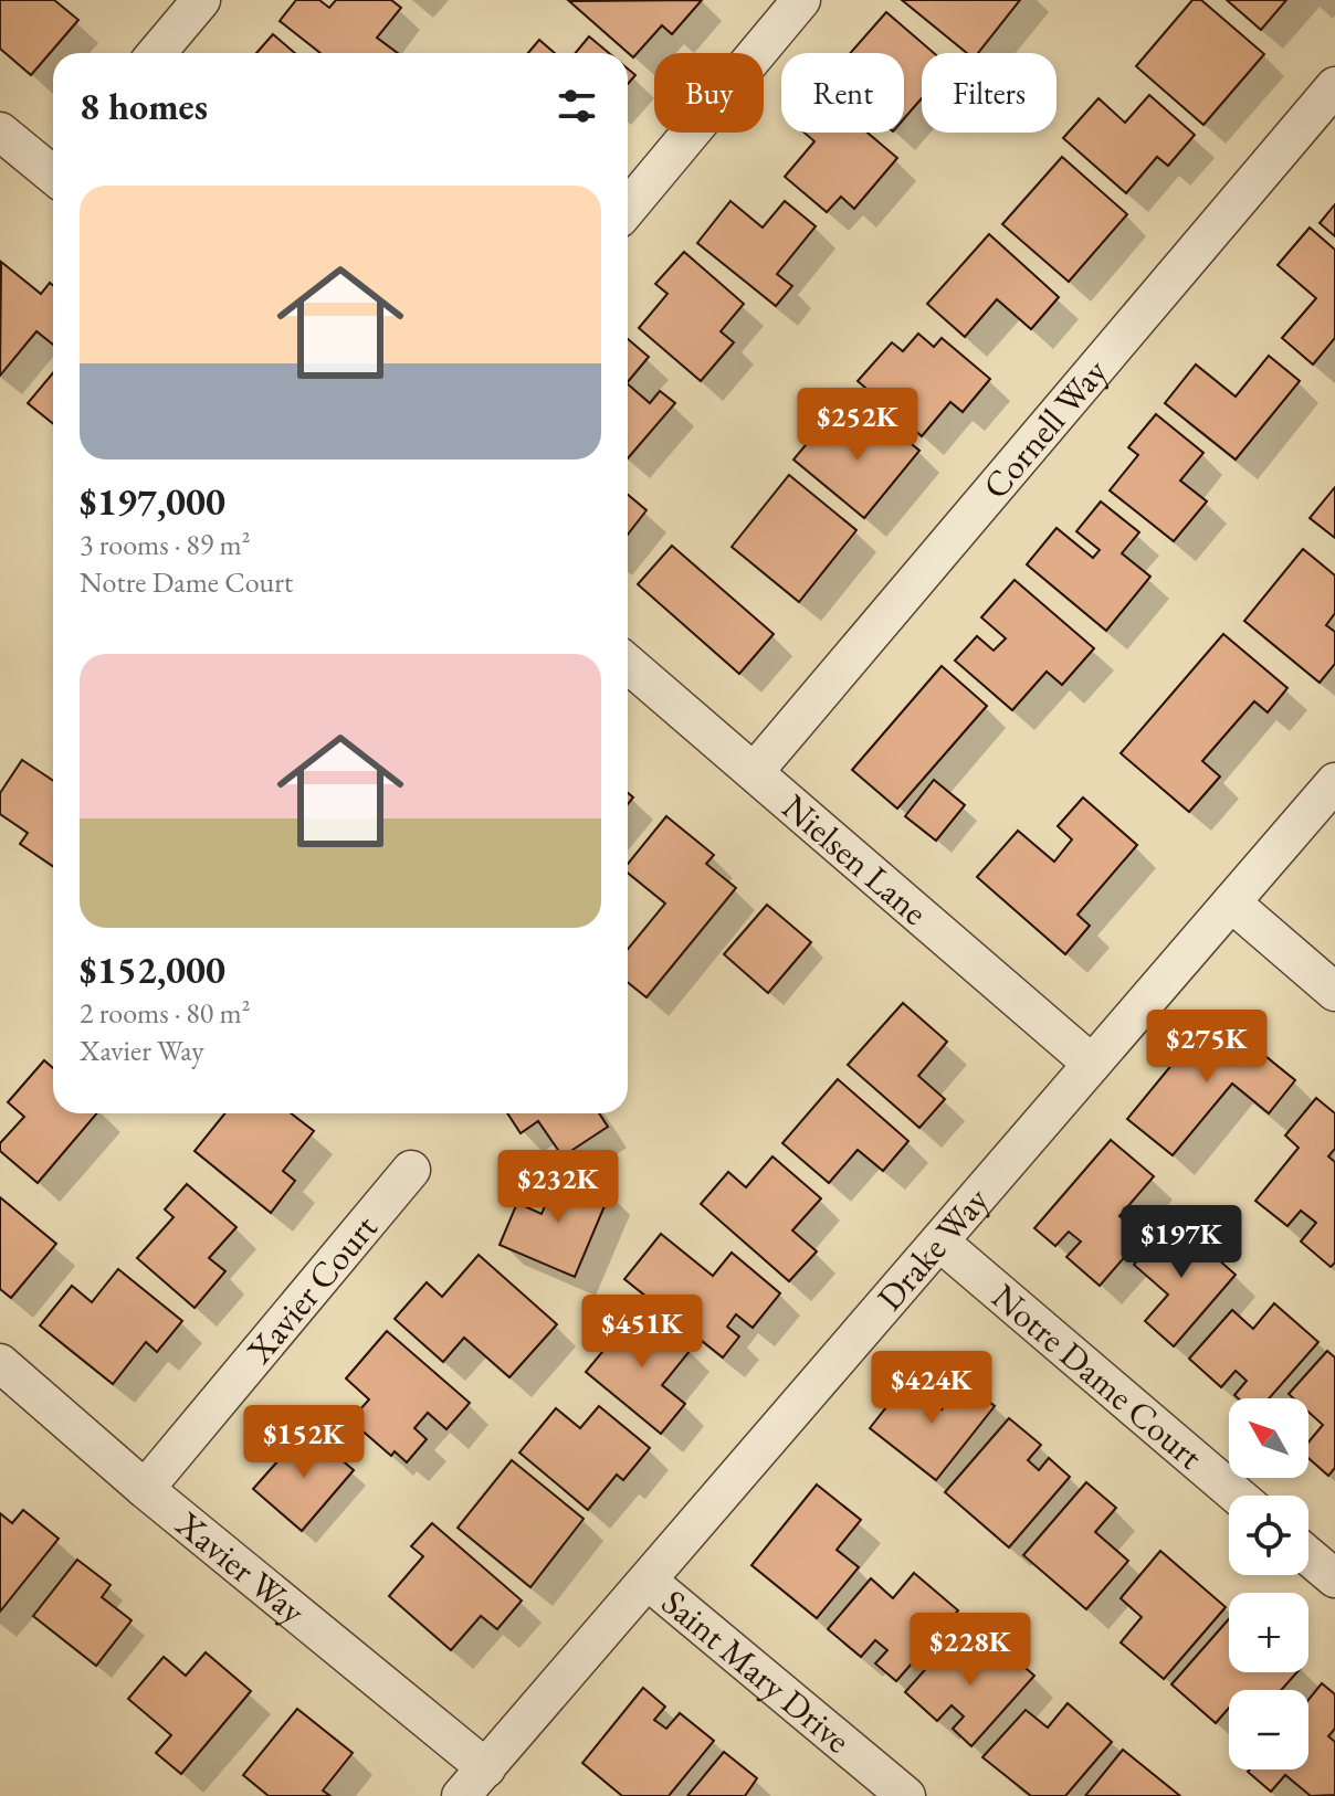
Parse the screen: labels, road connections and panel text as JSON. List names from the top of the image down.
{
  "streets": {
    "street": [
      "Cornell Way",
      "Nielsen Lane",
      "Drake Way",
      "Xavier Court",
      "Notre Dame Court",
      "Xavier Way",
      "Saint Mary Drive"
    ]
  },
  "crossings": [
    ["Cornell Way", "Nielsen Lane"],
    ["Nielsen Lane", "Drake Way"],
    ["Drake Way", "Notre Dame Court"],
    ["Drake Way", "Xavier Way"],
    ["Drake Way", "Saint Mary Drive"],
    ["Xavier Court", "Xavier Way"]
  ],
  "north": "top left",
  "page": {
    "chip": ["Buy", "Rent", "Filters"],
    "heading": "8 homes",
    "list": [
      {
        "name": "$197,000",
        "note": "3 rooms · 89 m² · Notre Dame Court"
      },
      {
        "name": "$152,000",
        "note": "2 rooms · 80 m² · Xavier Way"
      }
    ],
    "price": [
      "$252K",
      "$275K",
      "$232K",
      "$197K",
      "$451K",
      "$424K",
      "$152K",
      "$228K"
    ],
    "map_buttons": ["+", "−"]
  }
}
